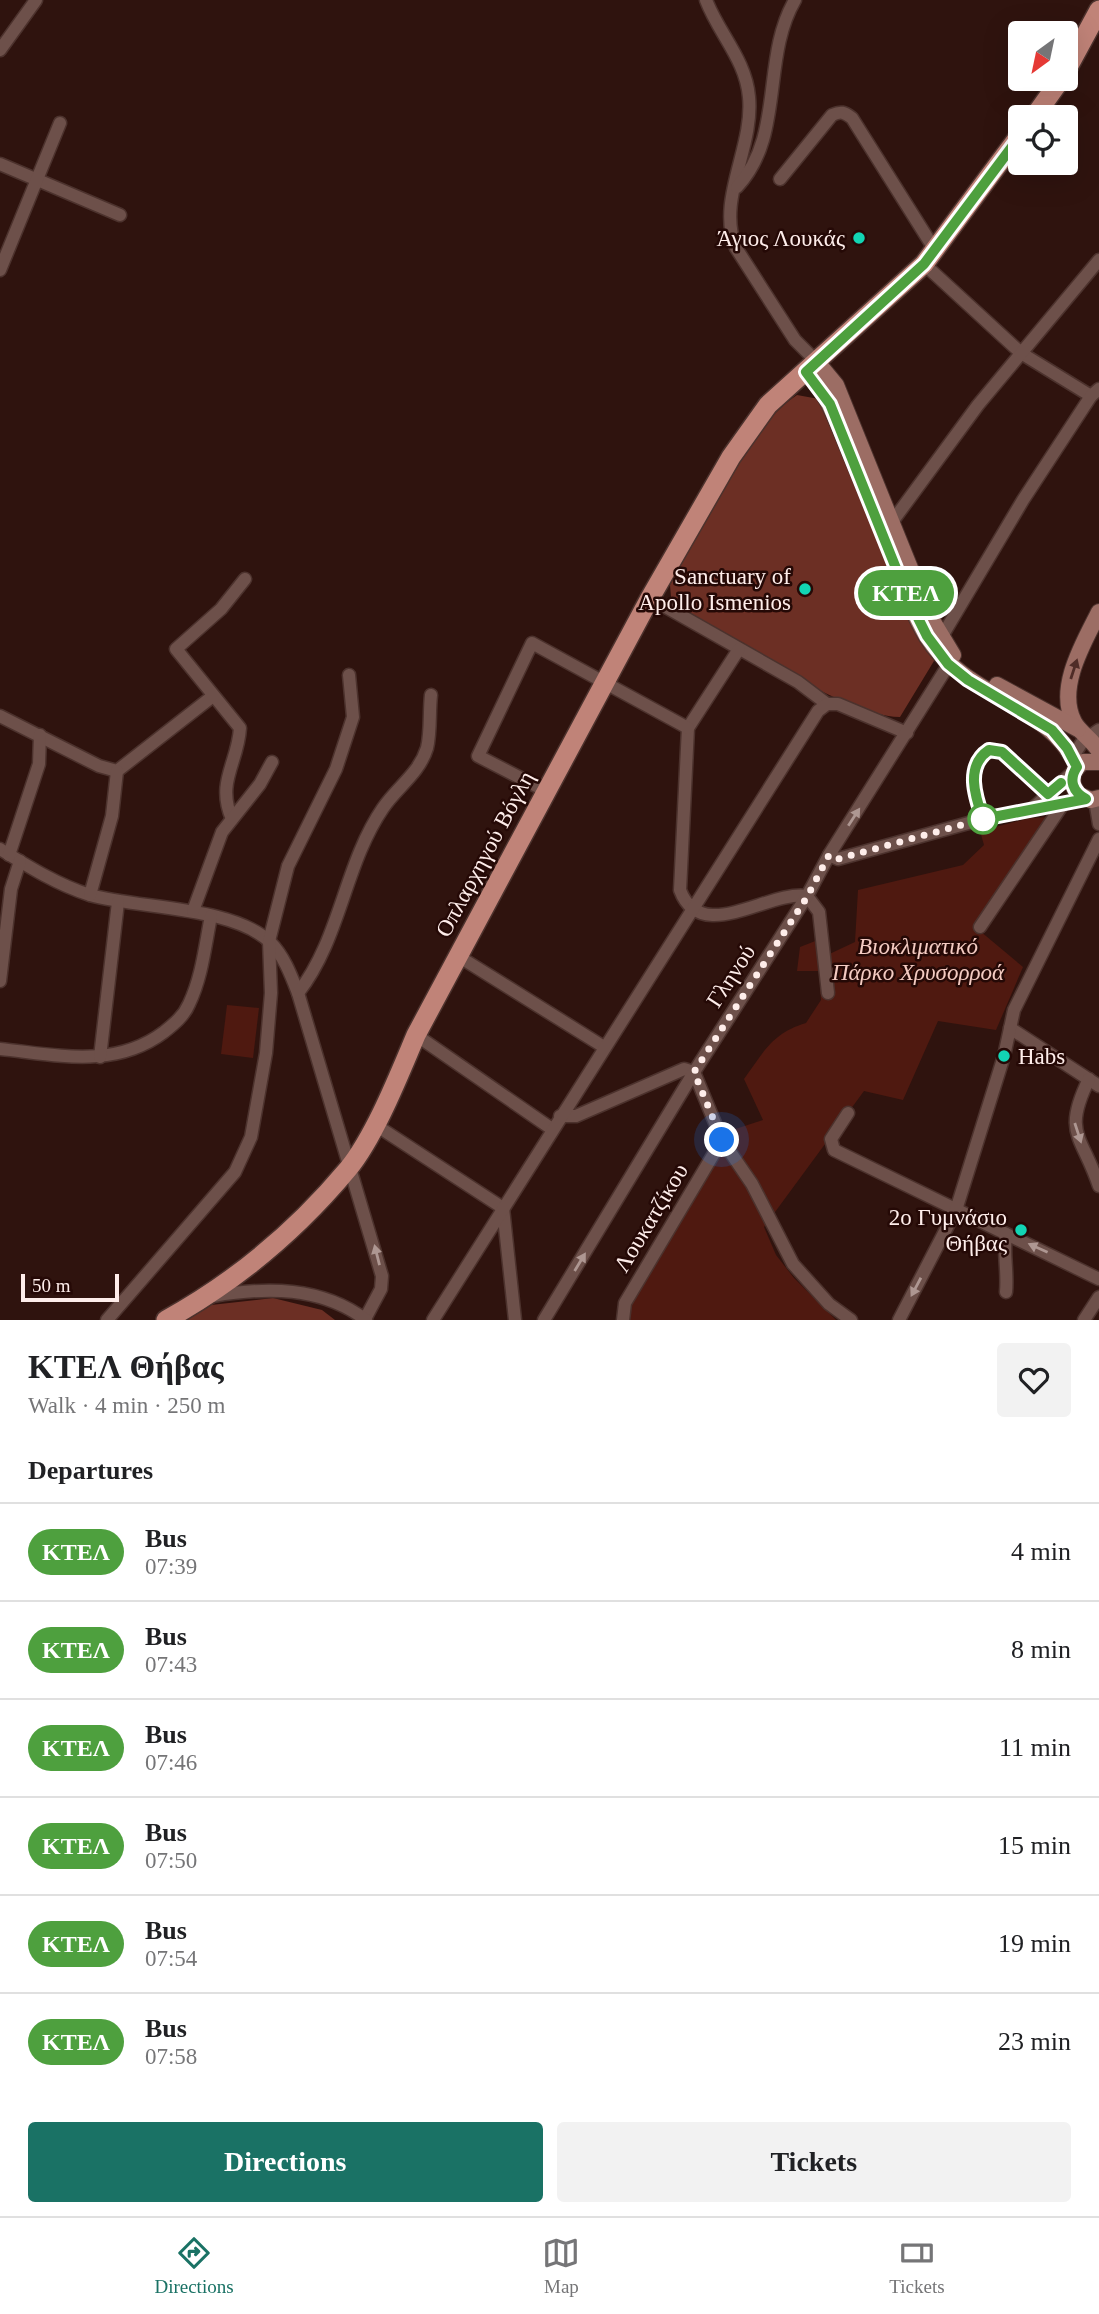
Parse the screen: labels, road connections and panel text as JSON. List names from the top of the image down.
{
  "streets": {
    "main road": ["Οπλαρχηγού Βόγλη"],
    "street": ["Γληνού", "Λουκατζίκου"]
  },
  "parks": ["Βιοκλιματικό Πάρκο Χρυσορροά"],
  "places": [
    "Άγιος Λουκάς",
    "Sanctuary of Apollo Ismenios",
    "Habs",
    "2ο Γυμνάσιο Θήβας"
  ],
  "lines": ["bus line ΚΤΕΛ"],
  "scale_bar": "50 m",
  "north": "bottom left",
  "page": {
    "on_map": "ΚΤΕΛ",
    "scale": "50 m",
    "heading": [
      ["ΚΤΕΛ Θήβας", "Walk · 4 min · 250 m"],
      "Departures"
    ],
    "list": [
      {
        "mark": "ΚΤΕΛ",
        "name": "Bus",
        "note": "07:39",
        "value": "4 min"
      },
      {
        "mark": "ΚΤΕΛ",
        "name": "Bus",
        "note": "07:43",
        "value": "8 min"
      },
      {
        "mark": "ΚΤΕΛ",
        "name": "Bus",
        "note": "07:46",
        "value": "11 min"
      },
      {
        "mark": "ΚΤΕΛ",
        "name": "Bus",
        "note": "07:50",
        "value": "15 min"
      },
      {
        "mark": "ΚΤΕΛ",
        "name": "Bus",
        "note": "07:54",
        "value": "19 min"
      },
      {
        "mark": "ΚΤΕΛ",
        "name": "Bus",
        "note": "07:58",
        "value": "23 min"
      }
    ],
    "buttons": ["Directions", "Tickets"],
    "tabs": ["Directions", "Map", "Tickets"]
  }
}
